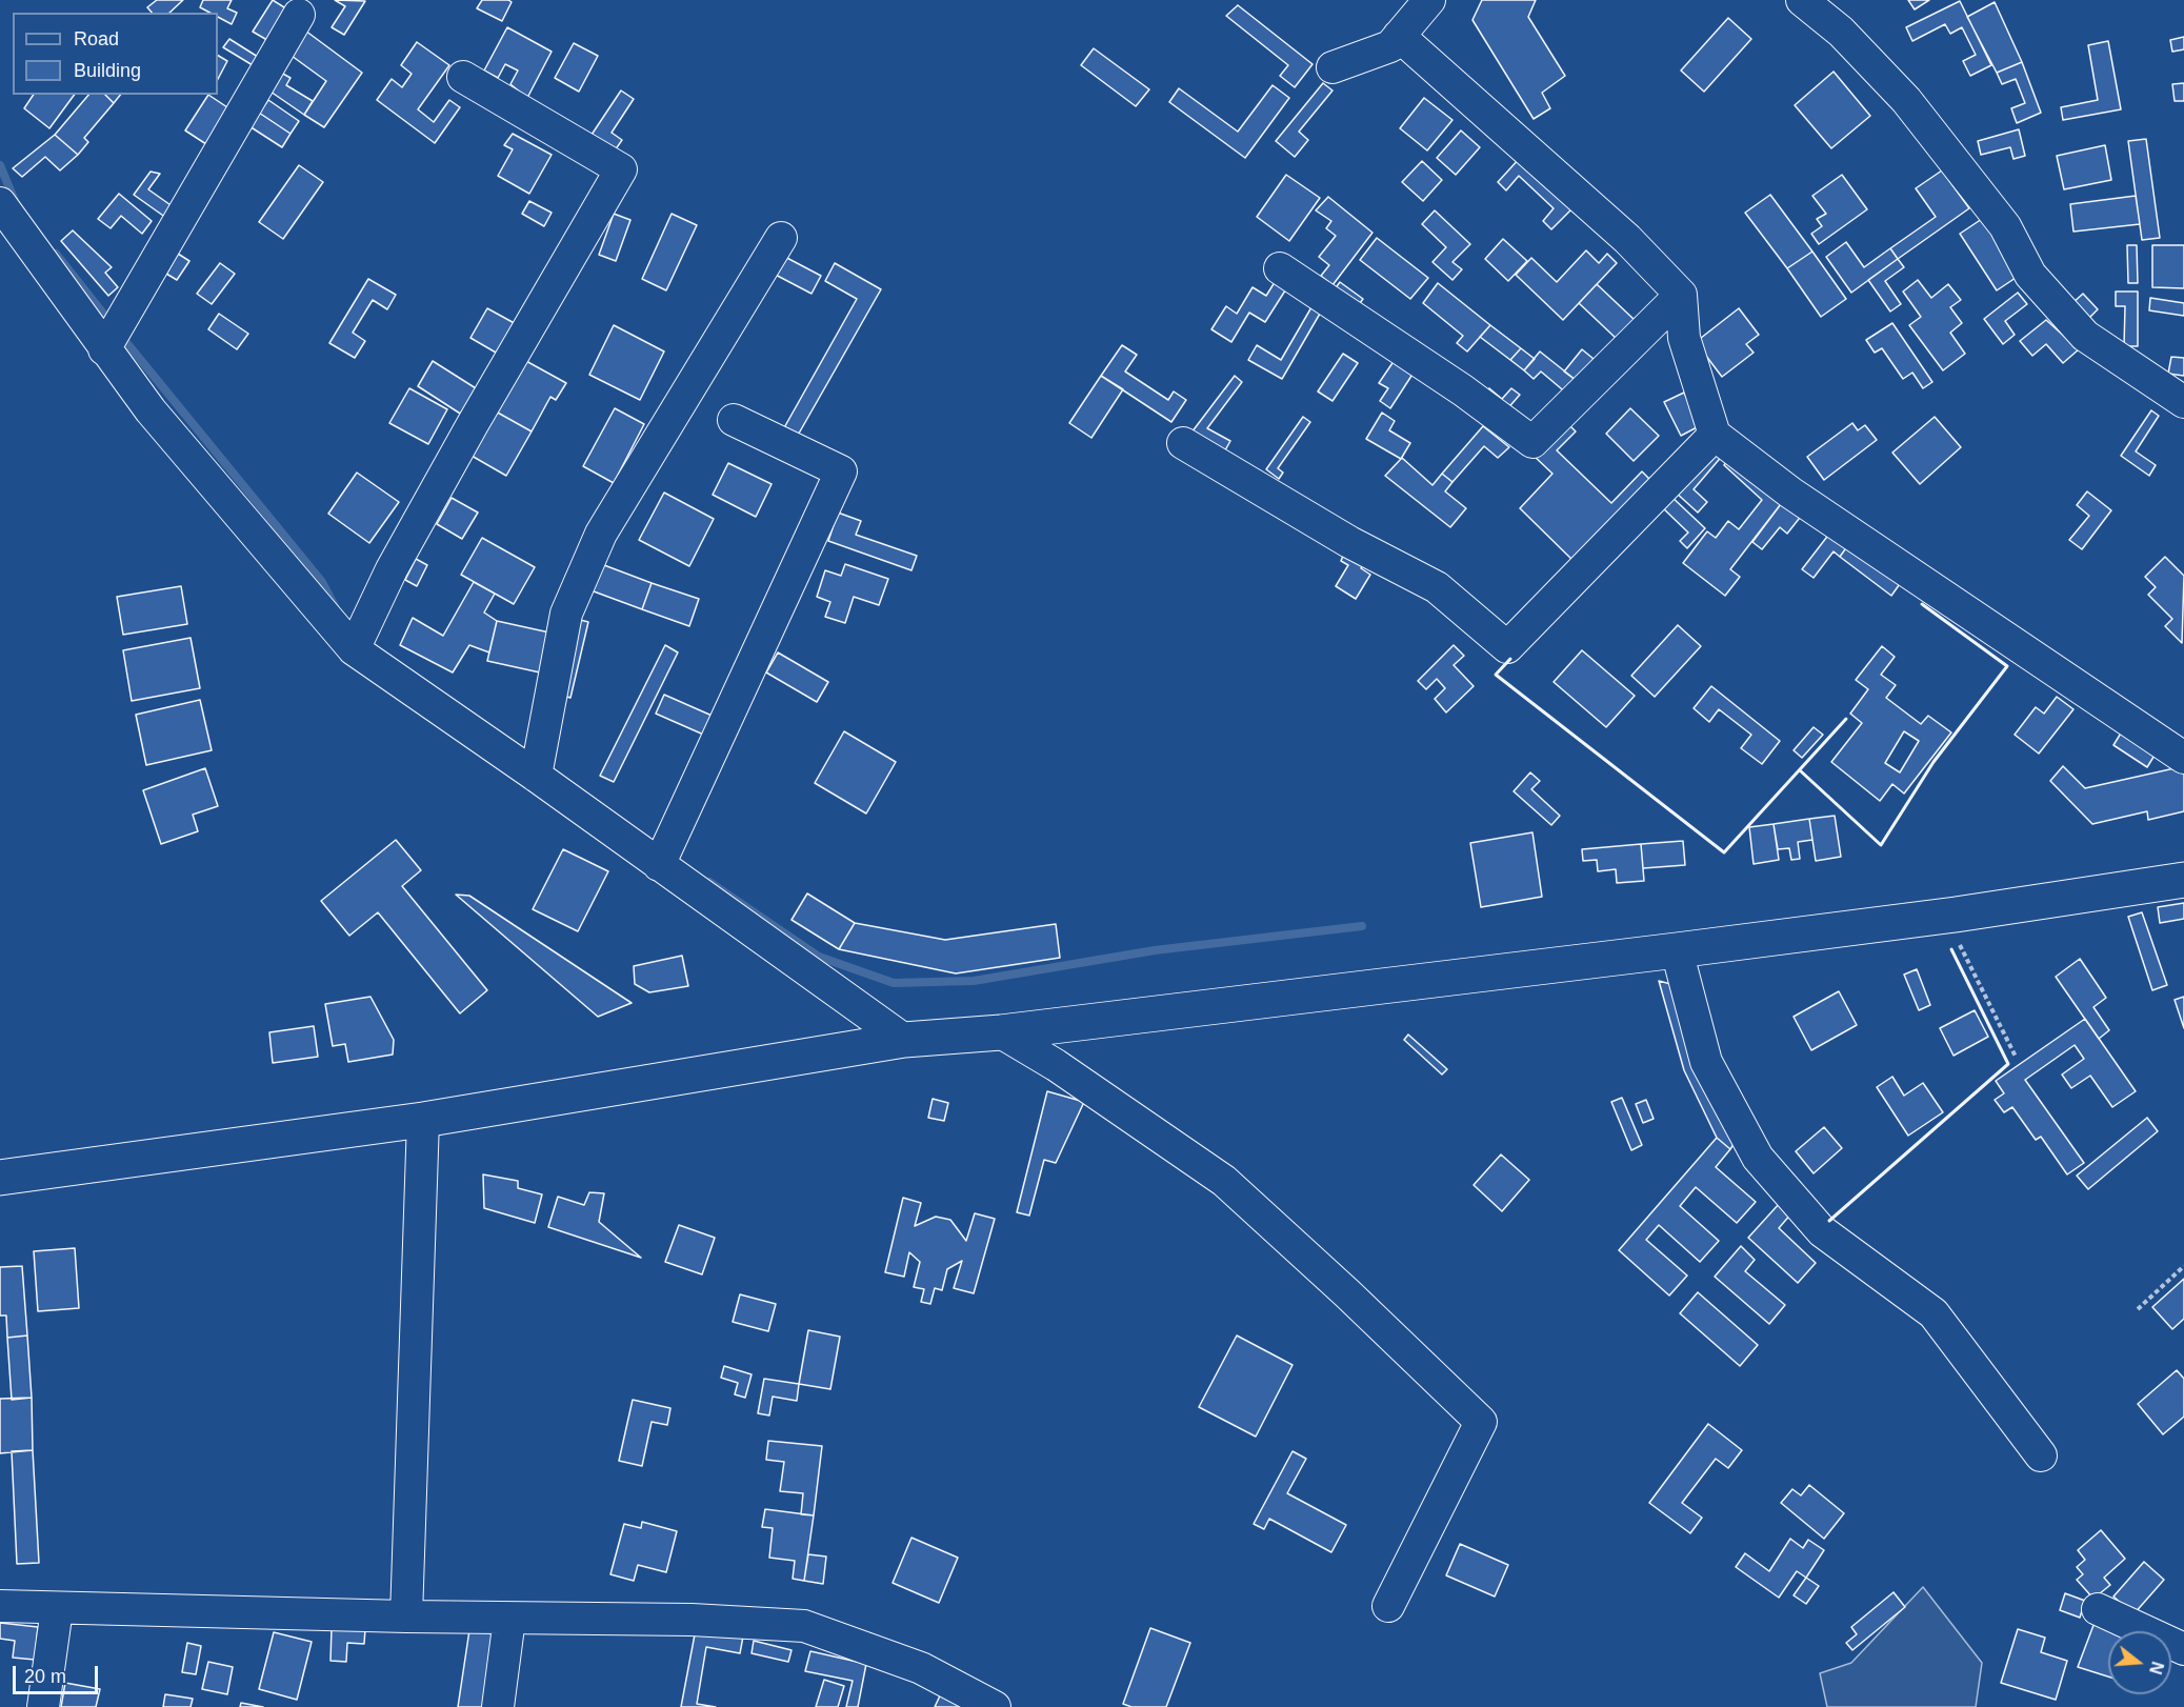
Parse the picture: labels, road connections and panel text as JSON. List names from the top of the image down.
{
  "legend": ["Road", "Building"],
  "scale_bar": "20 m",
  "north": "right"
}
